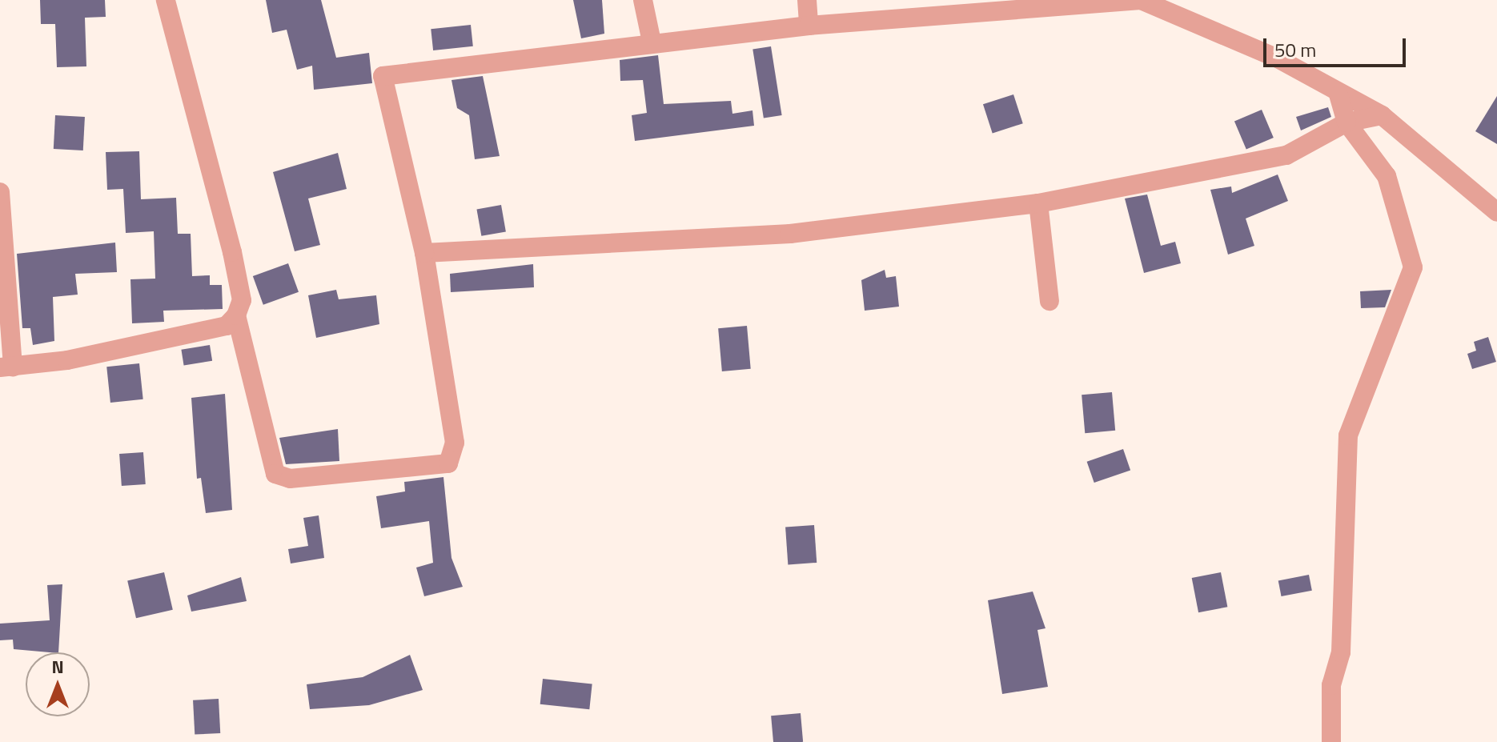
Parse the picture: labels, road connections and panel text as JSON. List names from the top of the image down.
{
  "scale_bar": "50 m",
  "north": "top"
}
